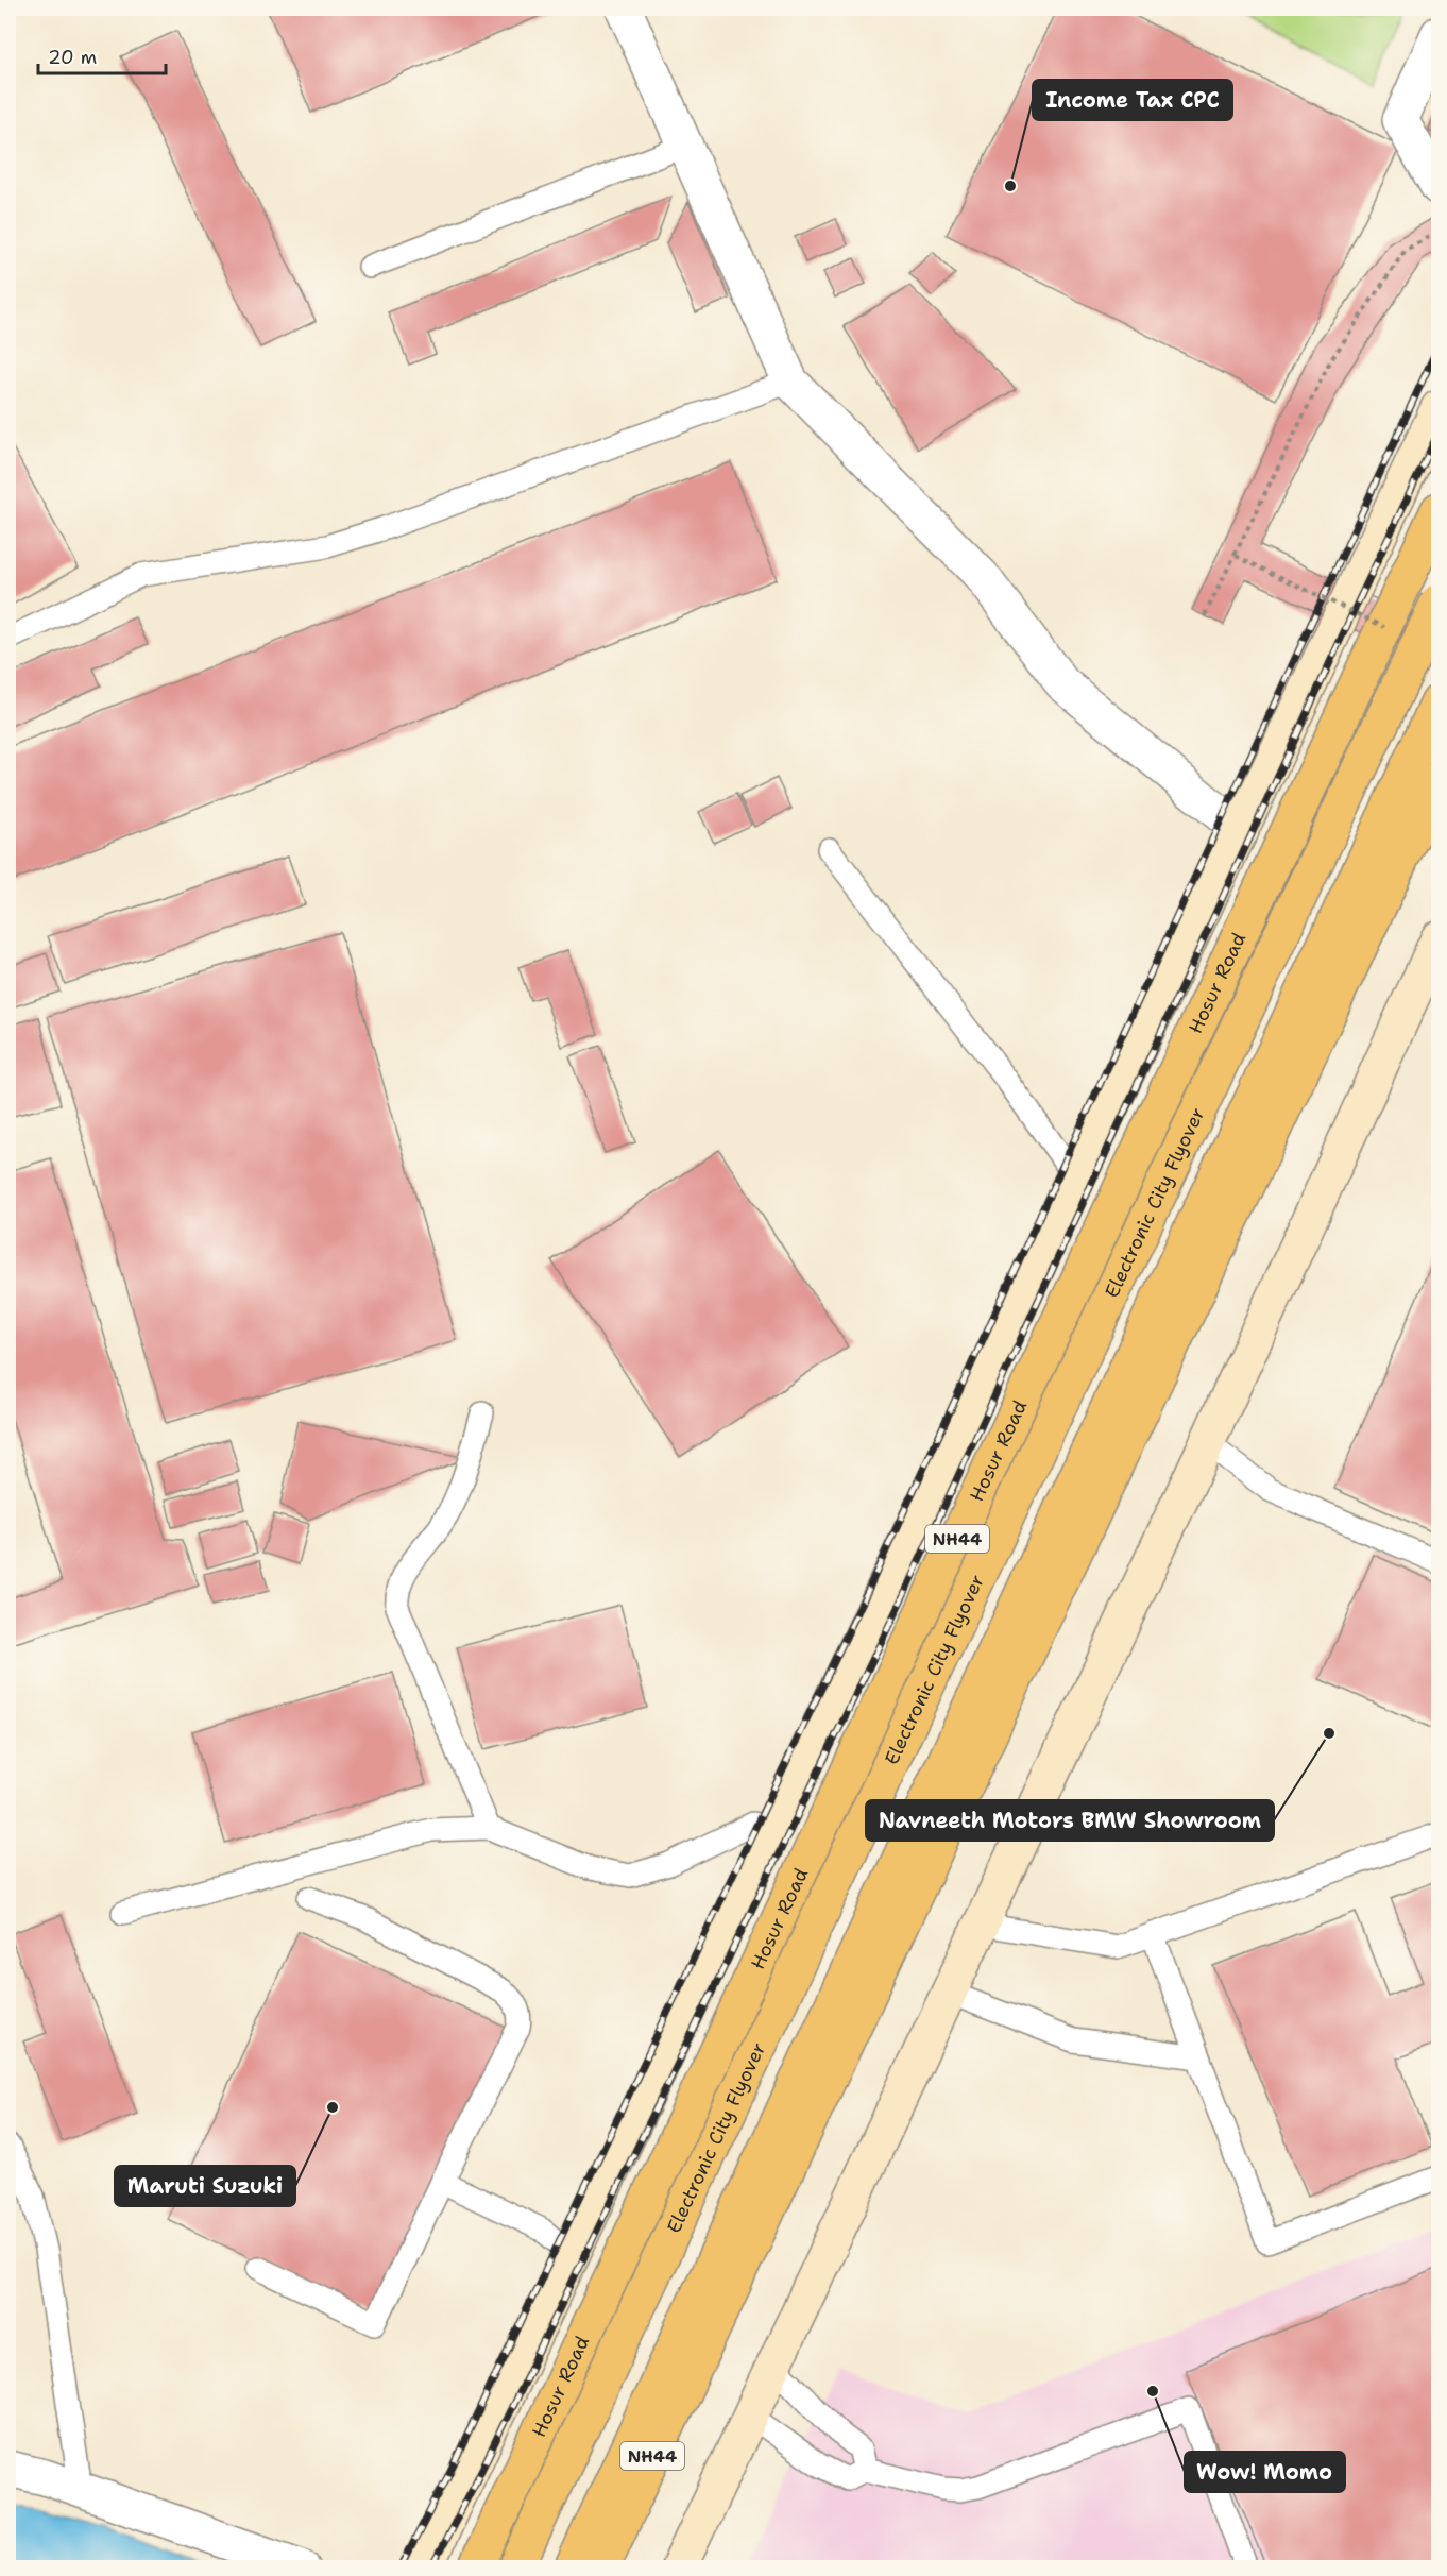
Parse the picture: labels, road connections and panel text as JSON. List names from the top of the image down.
{
  "streets": {
    "highway": ["Hosur Road", "Electronic City Flyover", "NH44"]
  },
  "places": [
    "Income Tax CPC",
    "Navneeth Motors BMW Showroom",
    "Maruti Suzuki",
    "Wow! Momo"
  ],
  "scale_bar": "20 m"
}
